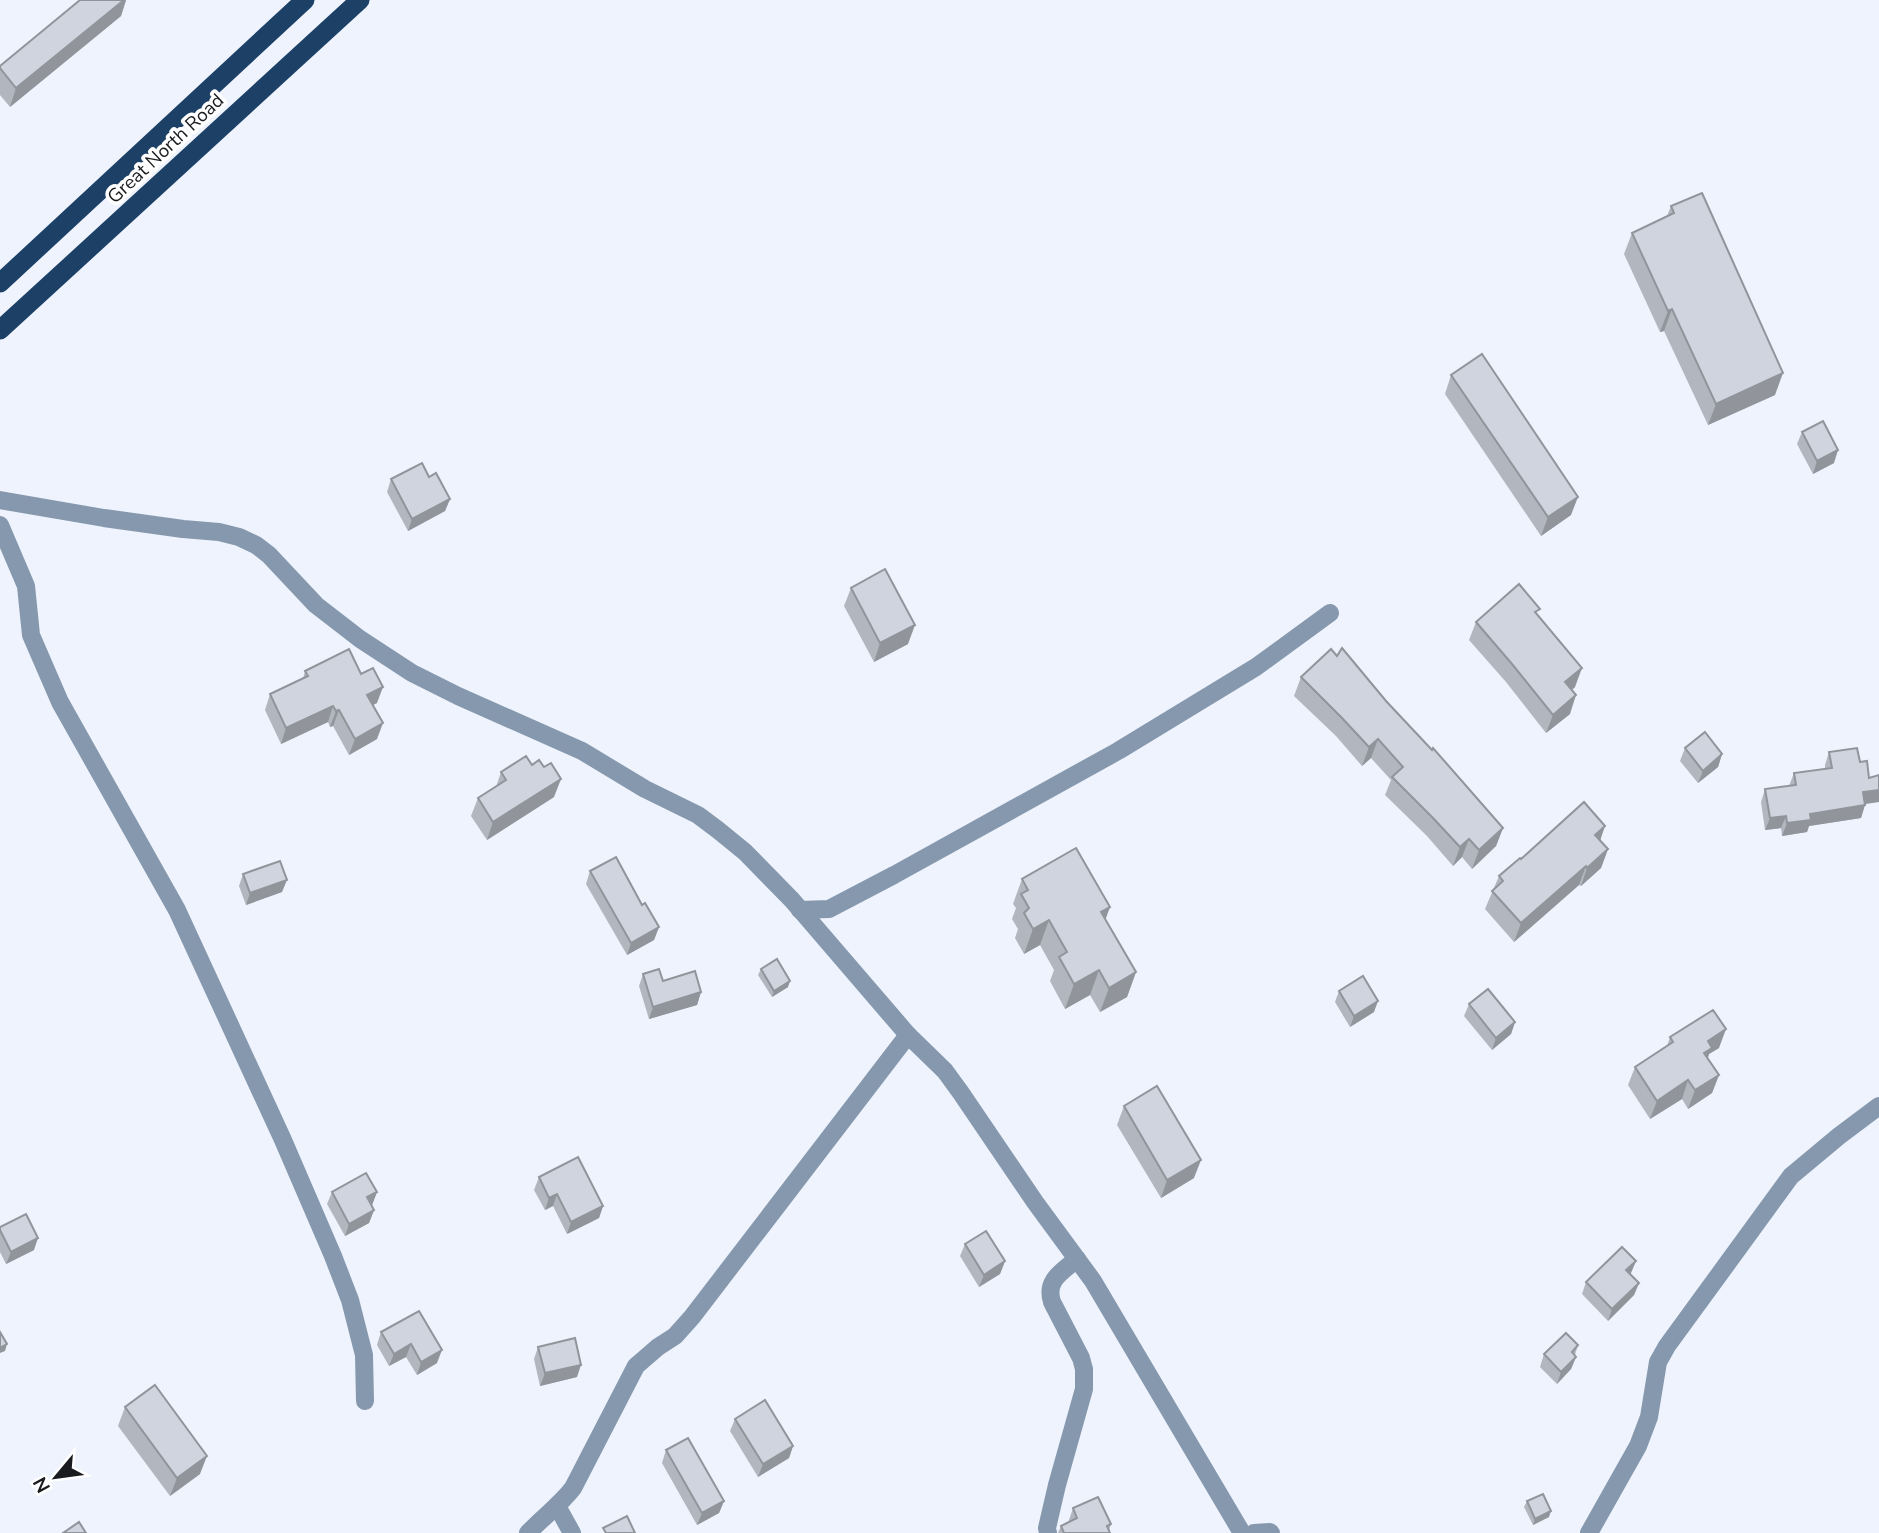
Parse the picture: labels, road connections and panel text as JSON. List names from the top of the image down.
{
  "streets": {
    "highway": ["Great North Road"]
  },
  "north": "bottom left"
}
